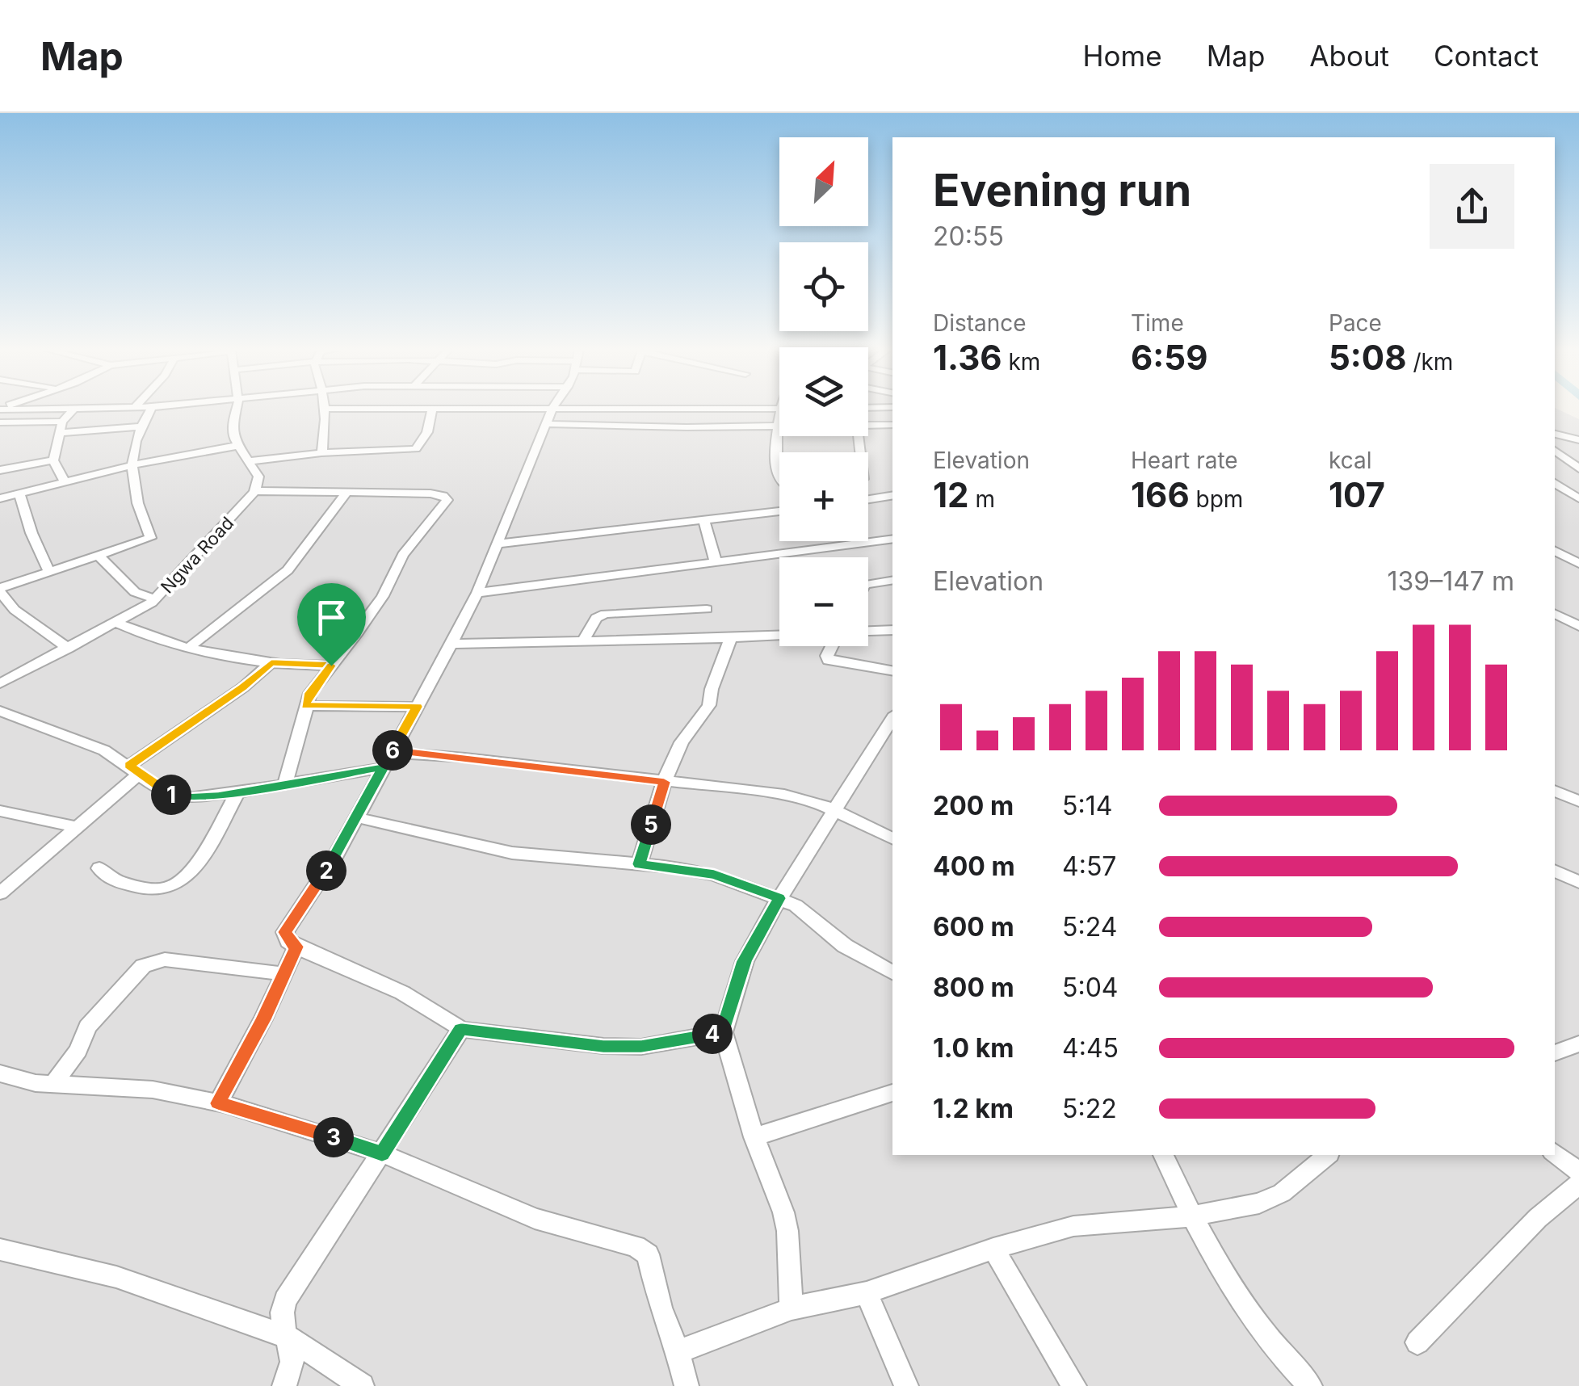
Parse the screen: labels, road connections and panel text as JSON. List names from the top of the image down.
{
  "streets": {
    "street": ["Ngwa Road"]
  },
  "north": "top right",
  "page": {
    "header": "Map",
    "nav": [
      "Home",
      "Map",
      "About",
      "Contact"
    ],
    "map_buttons": ["+", "−"],
    "heading": ["Evening run", "20:55"],
    "stats": [
      ["Distance", "1.36 km"],
      ["Time", "6:59"],
      ["Pace", "5:08 /km"],
      ["Elevation", "12 m"],
      ["Heart rate", "166 bpm"],
      ["kcal", "107"]
    ],
    "chart": ["Elevation", "139–147 m"],
    "pins": [
      "6",
      "1",
      "5",
      "2",
      "4",
      "3"
    ],
    "list": [
      {
        "name": "200 m",
        "note": "5:14"
      },
      {
        "name": "400 m",
        "note": "4:57"
      },
      {
        "name": "600 m",
        "note": "5:24"
      },
      {
        "name": "800 m",
        "note": "5:04"
      },
      {
        "name": "1.0 km",
        "note": "4:45"
      },
      {
        "name": "1.2 km",
        "note": "5:22"
      }
    ]
  }
}
